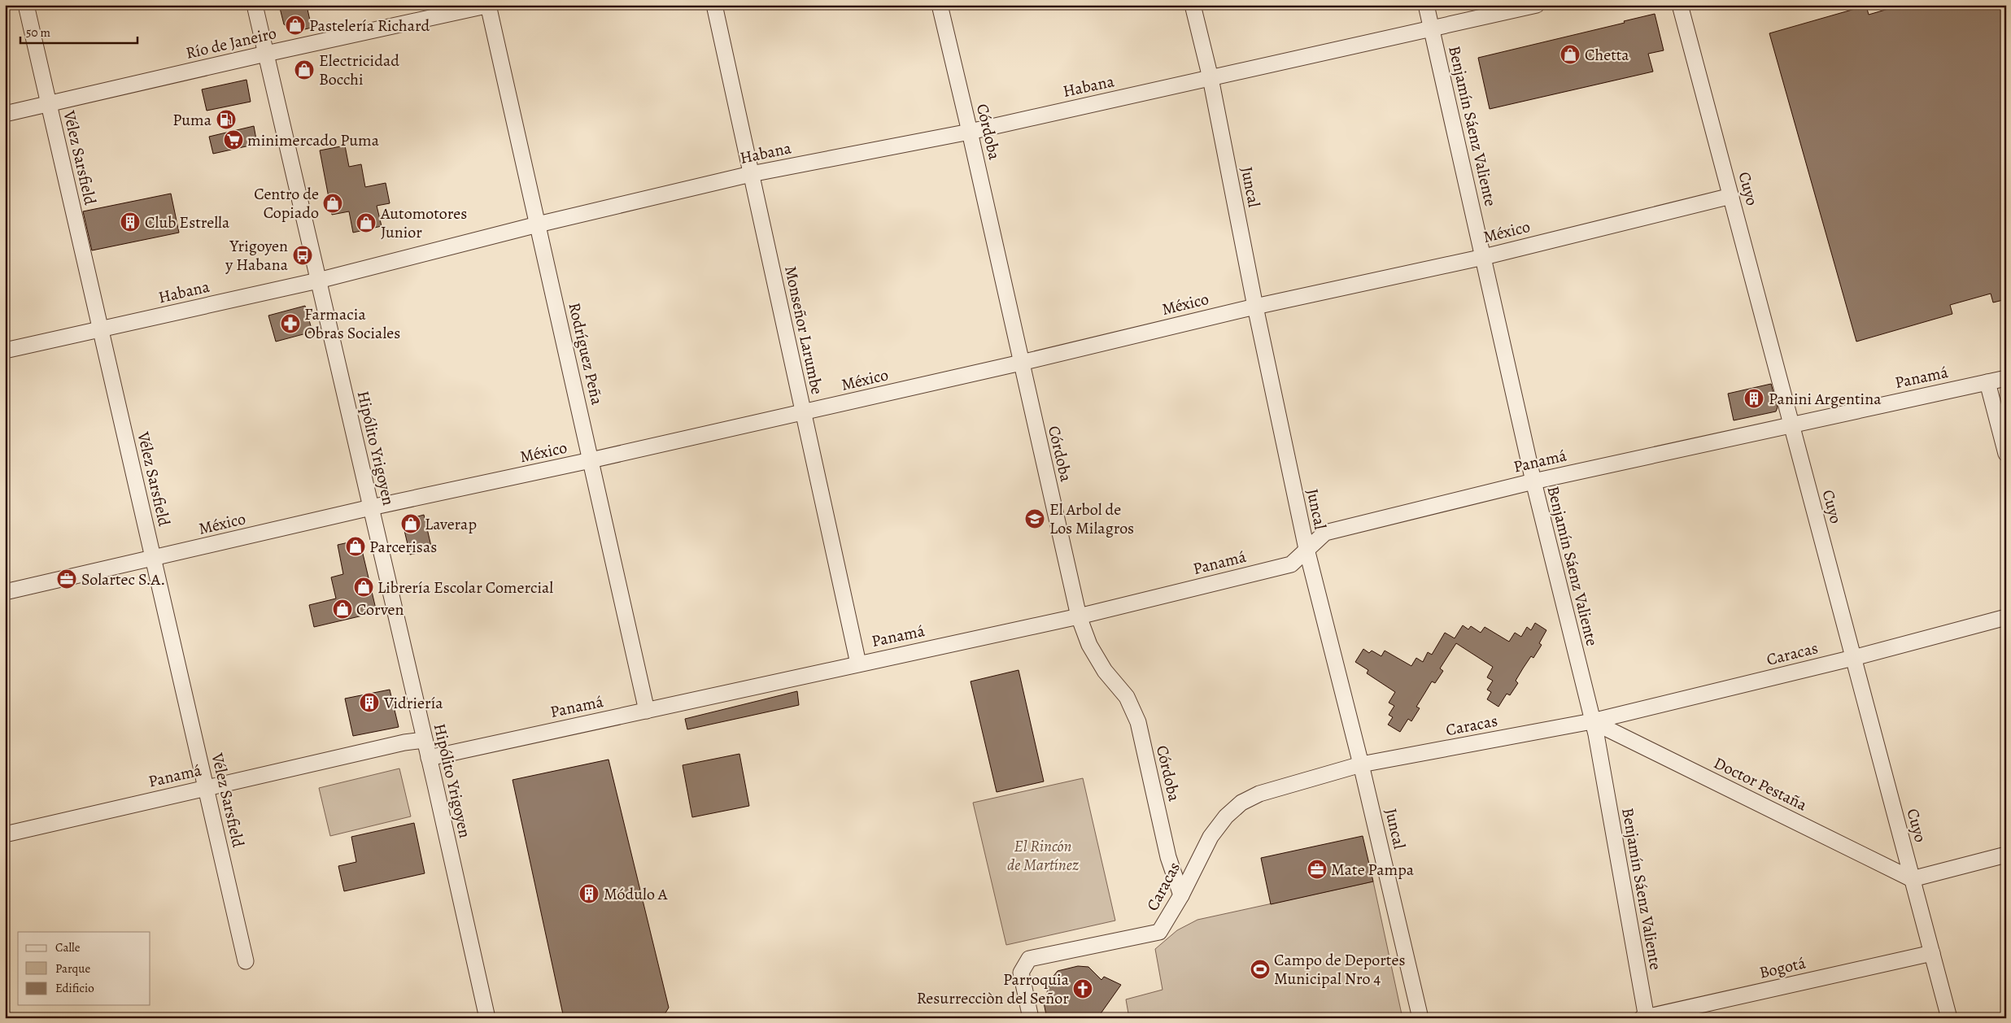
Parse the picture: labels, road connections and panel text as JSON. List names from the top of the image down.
{
  "streets": {
    "street": [
      "Río de Janeiro",
      "Habana",
      "Benjamín Sáenz Valiente",
      "Córdoba",
      "Vélez Sarsfield",
      "Juncal",
      "Cuyo",
      "México",
      "Monseñor Larumbe",
      "Rodríguez Peña",
      "Panamá",
      "Hipólito Yrigoyen",
      "Caracas",
      "Doctor Pestaña",
      "Bogotá"
    ]
  },
  "crossings": [
    ["Río de Janeiro", "Vélez Sarsfield"],
    ["Río de Janeiro", "Rodríguez Peña"],
    ["Río de Janeiro", "Hipólito Yrigoyen"],
    ["Habana", "Benjamín Sáenz Valiente"],
    ["Habana", "Córdoba"],
    ["Habana", "Vélez Sarsfield"],
    ["Habana", "Juncal"],
    ["Habana", "Monseñor Larumbe"],
    ["Habana", "Rodríguez Peña"],
    ["Habana", "Hipólito Yrigoyen"],
    ["Benjamín Sáenz Valiente", "México"],
    ["Benjamín Sáenz Valiente", "Panamá"],
    ["Benjamín Sáenz Valiente", "Caracas"],
    ["Benjamín Sáenz Valiente", "Doctor Pestaña"],
    ["Benjamín Sáenz Valiente", "Bogotá"],
    ["Córdoba", "México"],
    ["Córdoba", "Panamá"],
    ["Córdoba", "Caracas"],
    ["Vélez Sarsfield", "México"],
    ["Vélez Sarsfield", "Panamá"],
    ["Juncal", "México"],
    ["Juncal", "Panamá"],
    ["Juncal", "Caracas"],
    ["Cuyo", "México"],
    ["Cuyo", "Panamá"],
    ["Cuyo", "Caracas"],
    ["Cuyo", "Doctor Pestaña"],
    ["Cuyo", "Bogotá"],
    ["México", "Monseñor Larumbe"],
    ["México", "Rodríguez Peña"],
    ["México", "Hipólito Yrigoyen"],
    ["Monseñor Larumbe", "Panamá"],
    ["Rodríguez Peña", "Panamá"],
    ["Panamá", "Hipólito Yrigoyen"],
    ["Caracas", "Doctor Pestaña"]
  ],
  "parks": ["El Rincón de Martínez"],
  "places": {
    "shop": [
      "Pastelería Richard",
      "Chetta",
      "Electricidad Bocchi",
      "Centro de Copiado",
      "Automotores Junior",
      "Laverap",
      "Parcerisas",
      "Librería Escolar Comercial",
      "Corven"
    ],
    "fuel station": ["Puma"],
    "supermarket": ["minimercado Puma"],
    "building": [
      "Club Estrella",
      "Panini Argentina",
      "Vidriería",
      "Módulo A"
    ],
    "bus stop": ["Yrigoyen y Habana"],
    "pharmacy": ["Farmacia Obras Sociales"],
    "school or university": ["El Arbol de Los Milagros"],
    "office": ["Solartec S.A.", "Mate Pampa"],
    "sports": ["Campo de Deportes Municipal Nro 4"],
    "church": ["Parroquia Resurrecciòn del Señor"]
  },
  "legend": ["Calle", "Parque", "Edificio"],
  "scale_bar": "50 m"
}
